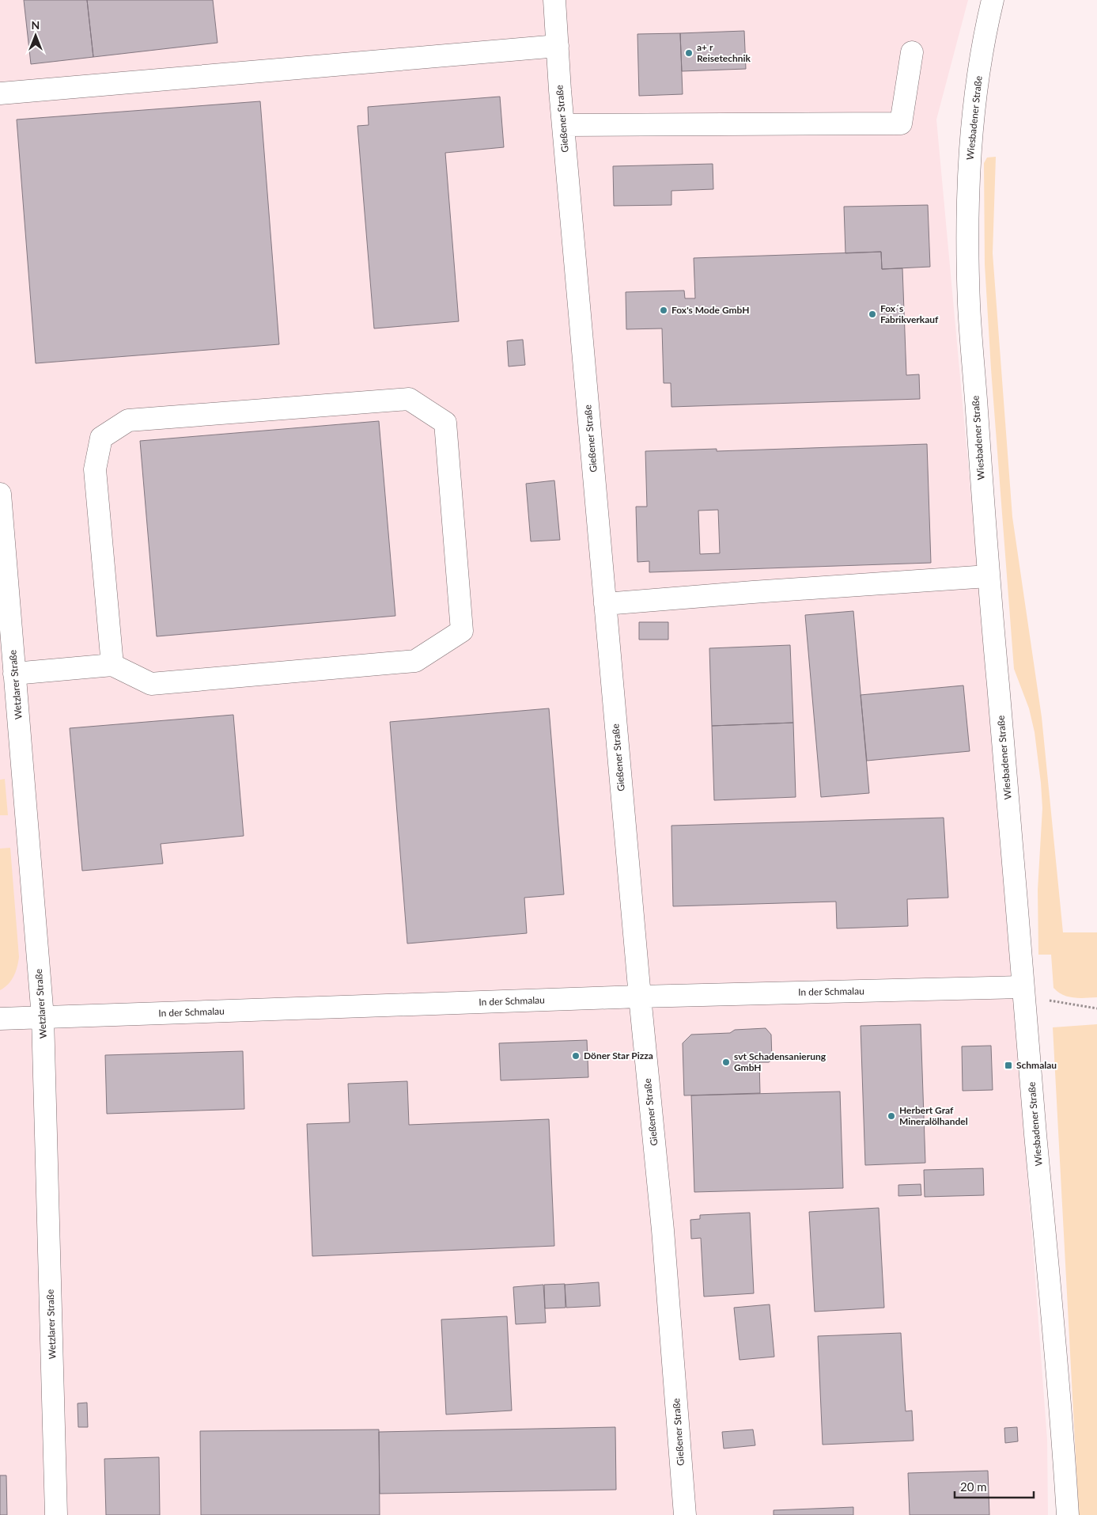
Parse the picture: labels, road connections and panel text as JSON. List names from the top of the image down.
{
  "streets": {
    "street": [
      "Wiesbadener Straße",
      "Gießener Straße",
      "Wetzlarer Straße",
      "In der Schmalau"
    ]
  },
  "crossings": [
    ["Wiesbadener Straße", "In der Schmalau"],
    ["Gießener Straße", "In der Schmalau"],
    ["Wetzlarer Straße", "In der Schmalau"]
  ],
  "places": {
    "other": [
      "a+ r Reisetechnik",
      "Fox's Mode GmbH",
      "Fox´s Fabrikverkauf",
      "Döner Star Pizza",
      "svt Schadensanierung GmbH",
      "Herbert Graf Mineralölhandel"
    ],
    "transit": ["Schmalau"]
  },
  "scale_bar": "20 m",
  "north": "top"
}
